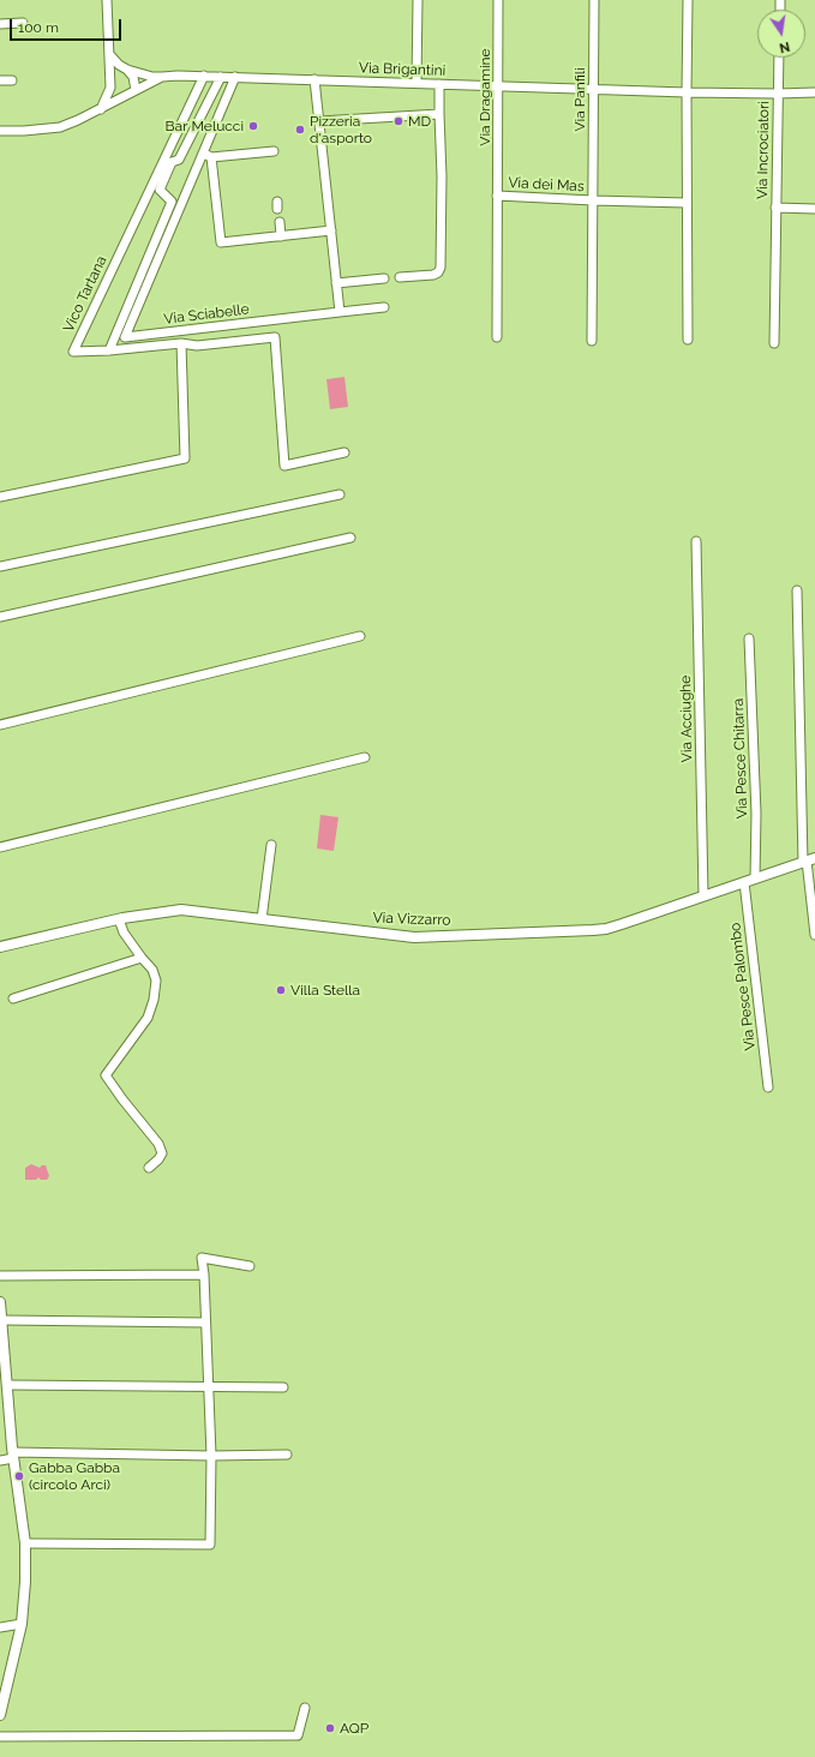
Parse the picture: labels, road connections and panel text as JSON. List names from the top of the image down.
{
  "streets": {
    "street": [
      "Via Brigantini",
      "Via Dragamine",
      "Via Panfili",
      "Via Incrociatori",
      "Via dei Mas",
      "Vico Tartana",
      "Via Sciabelle",
      "Via Acciughe",
      "Via Pesce Chitarra",
      "Via Vizzarro",
      "Via Pesce Palombo"
    ]
  },
  "crossings": [
    ["Via Brigantini", "Via Dragamine"],
    ["Via Brigantini", "Via Panfili"],
    ["Via Brigantini", "Via Incrociatori"],
    ["Via Brigantini", "Vico Tartana"],
    ["Via Brigantini", "Via Sciabelle"],
    ["Via Dragamine", "Via dei Mas"],
    ["Via Panfili", "Via dei Mas"],
    ["Via Acciughe", "Via Vizzarro"],
    ["Via Pesce Chitarra", "Via Vizzarro"],
    ["Via Vizzarro", "Via Pesce Palombo"]
  ],
  "places": [
    "MD",
    "Bar Melucci",
    "Pizzeria d'asporto",
    "Villa Stella",
    "Gabba Gabba (circolo Arci)",
    "AQP"
  ],
  "scale_bar": "100 m",
  "north": "bottom"
}
